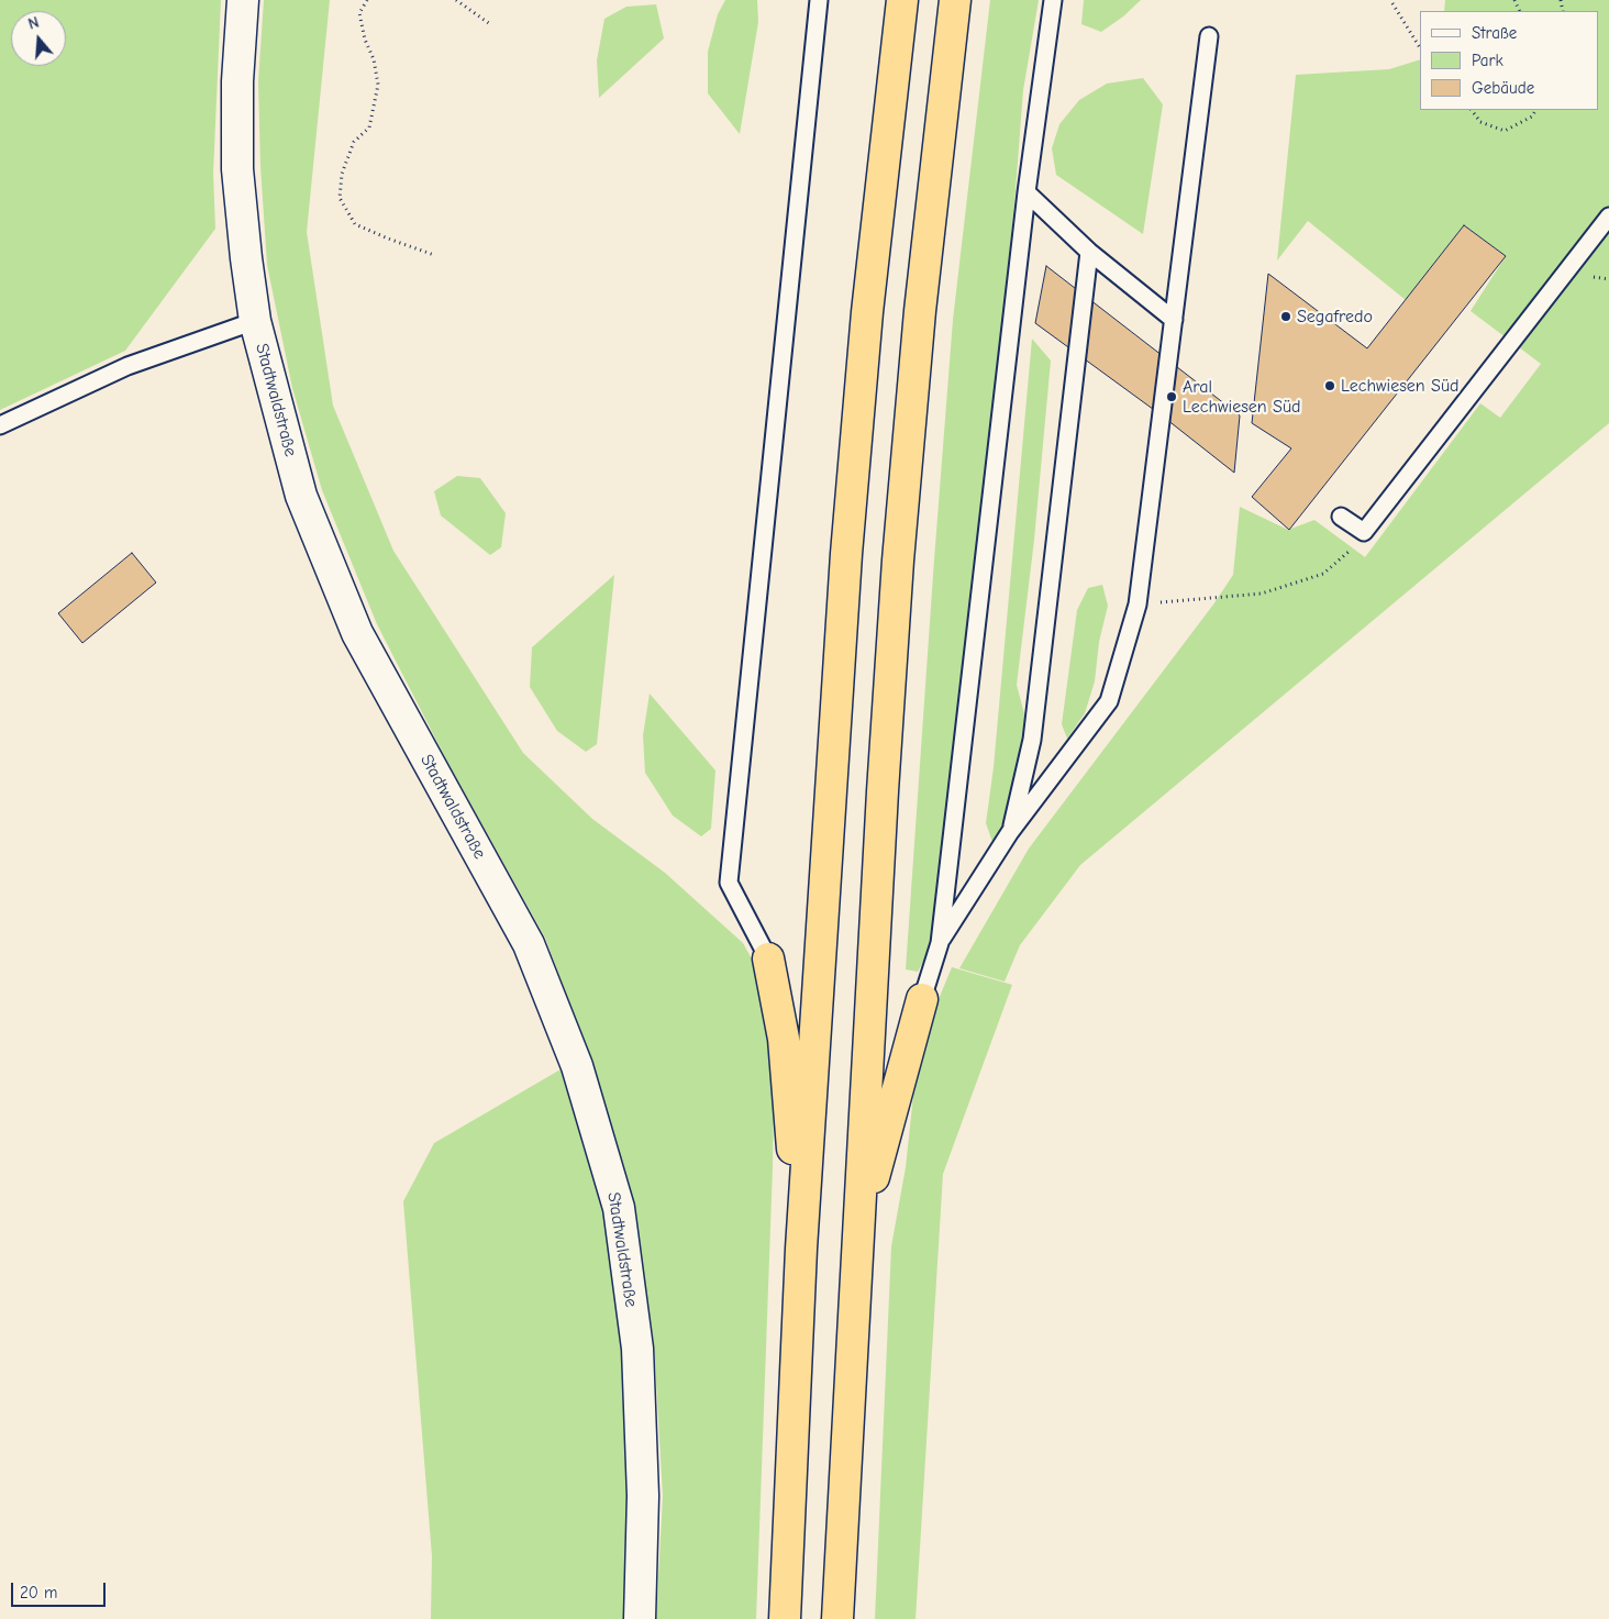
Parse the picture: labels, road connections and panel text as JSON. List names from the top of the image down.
{
  "streets": {
    "street": ["Stadtwaldstraße"]
  },
  "places": ["Segafredo", "Lechwiesen Süd", "Aral Lechwiesen Süd"],
  "legend": ["Straße", "Park", "Gebäude"],
  "scale_bar": "20 m",
  "north": "top"
}
